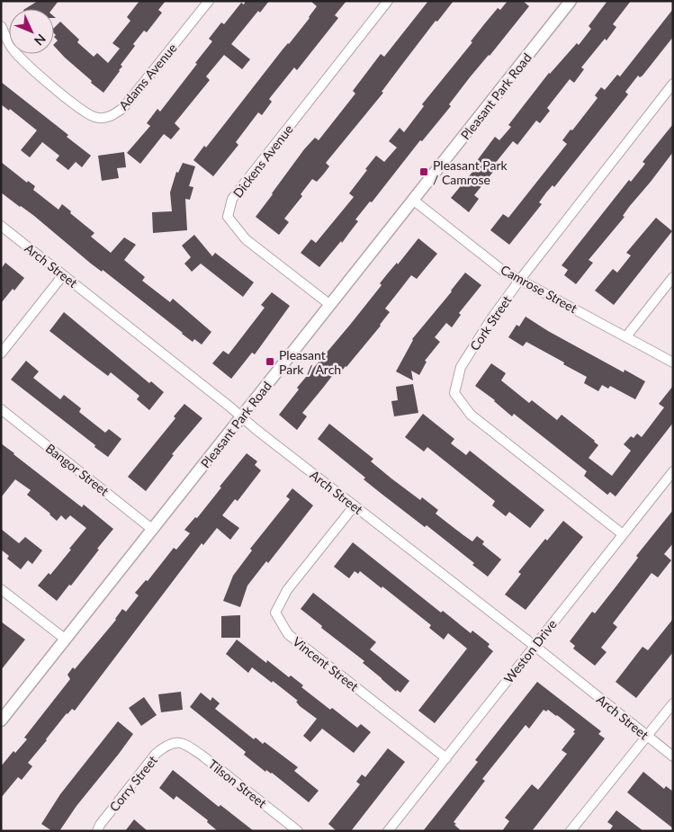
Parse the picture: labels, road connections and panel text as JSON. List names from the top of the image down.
{
  "streets": {
    "street": [
      "Adams Avenue",
      "Pleasant Park Road",
      "Dickens Avenue",
      "Arch Street",
      "Camrose Street",
      "Cork Street",
      "Bangor Street",
      "Weston Drive",
      "Vincent Street",
      "Corry Street",
      "Tilson Street"
    ]
  },
  "crossings": [
    ["Pleasant Park Road", "Dickens Avenue"],
    ["Pleasant Park Road", "Arch Street"],
    ["Pleasant Park Road", "Camrose Street"],
    ["Pleasant Park Road", "Bangor Street"],
    ["Arch Street", "Weston Drive"],
    ["Arch Street", "Vincent Street"],
    ["Camrose Street", "Cork Street"],
    ["Cork Street", "Weston Drive"],
    ["Weston Drive", "Vincent Street"],
    ["Corry Street", "Tilson Street"]
  ],
  "places": {
    "transit": ["Pleasant Park / Camrose", "Pleasant Park / Arch"]
  },
  "north": "bottom right"
}
